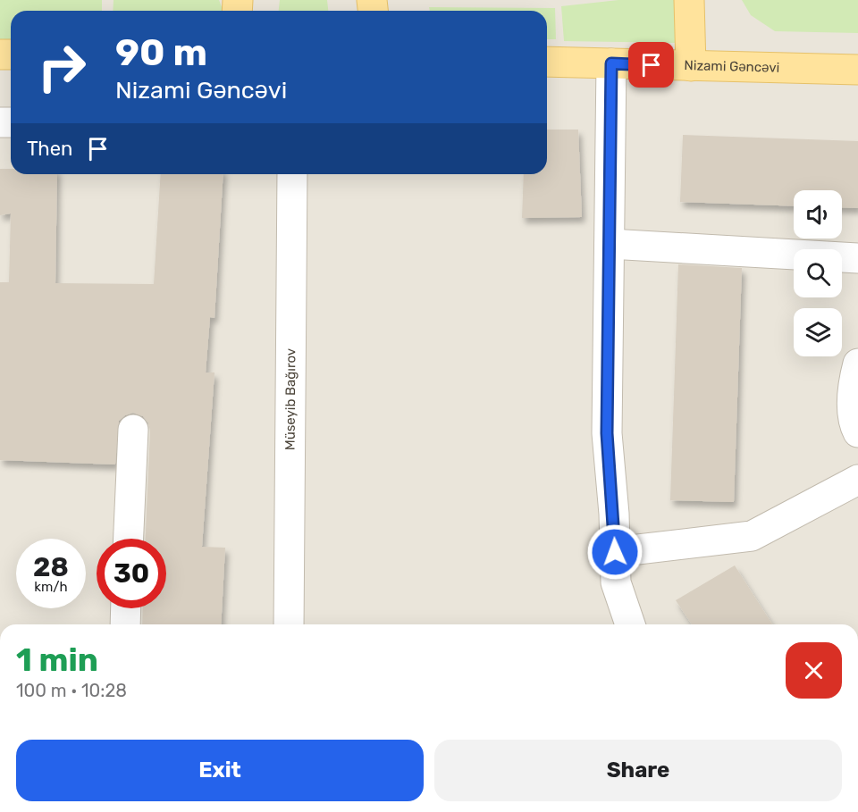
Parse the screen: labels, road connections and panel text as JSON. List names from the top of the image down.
{
  "streets": {
    "main road": ["Nizami Gəncəvi"],
    "street": ["Müseyib Bağırov"]
  },
  "page": {
    "turn": ["90 m", "Nizami Gəncəvi"],
    "then": "Then",
    "speed": "28 km/h",
    "limit": "30",
    "heading": ["1 min", "100 m · 10:28"],
    "buttons": ["Exit", "Share"]
  }
}
